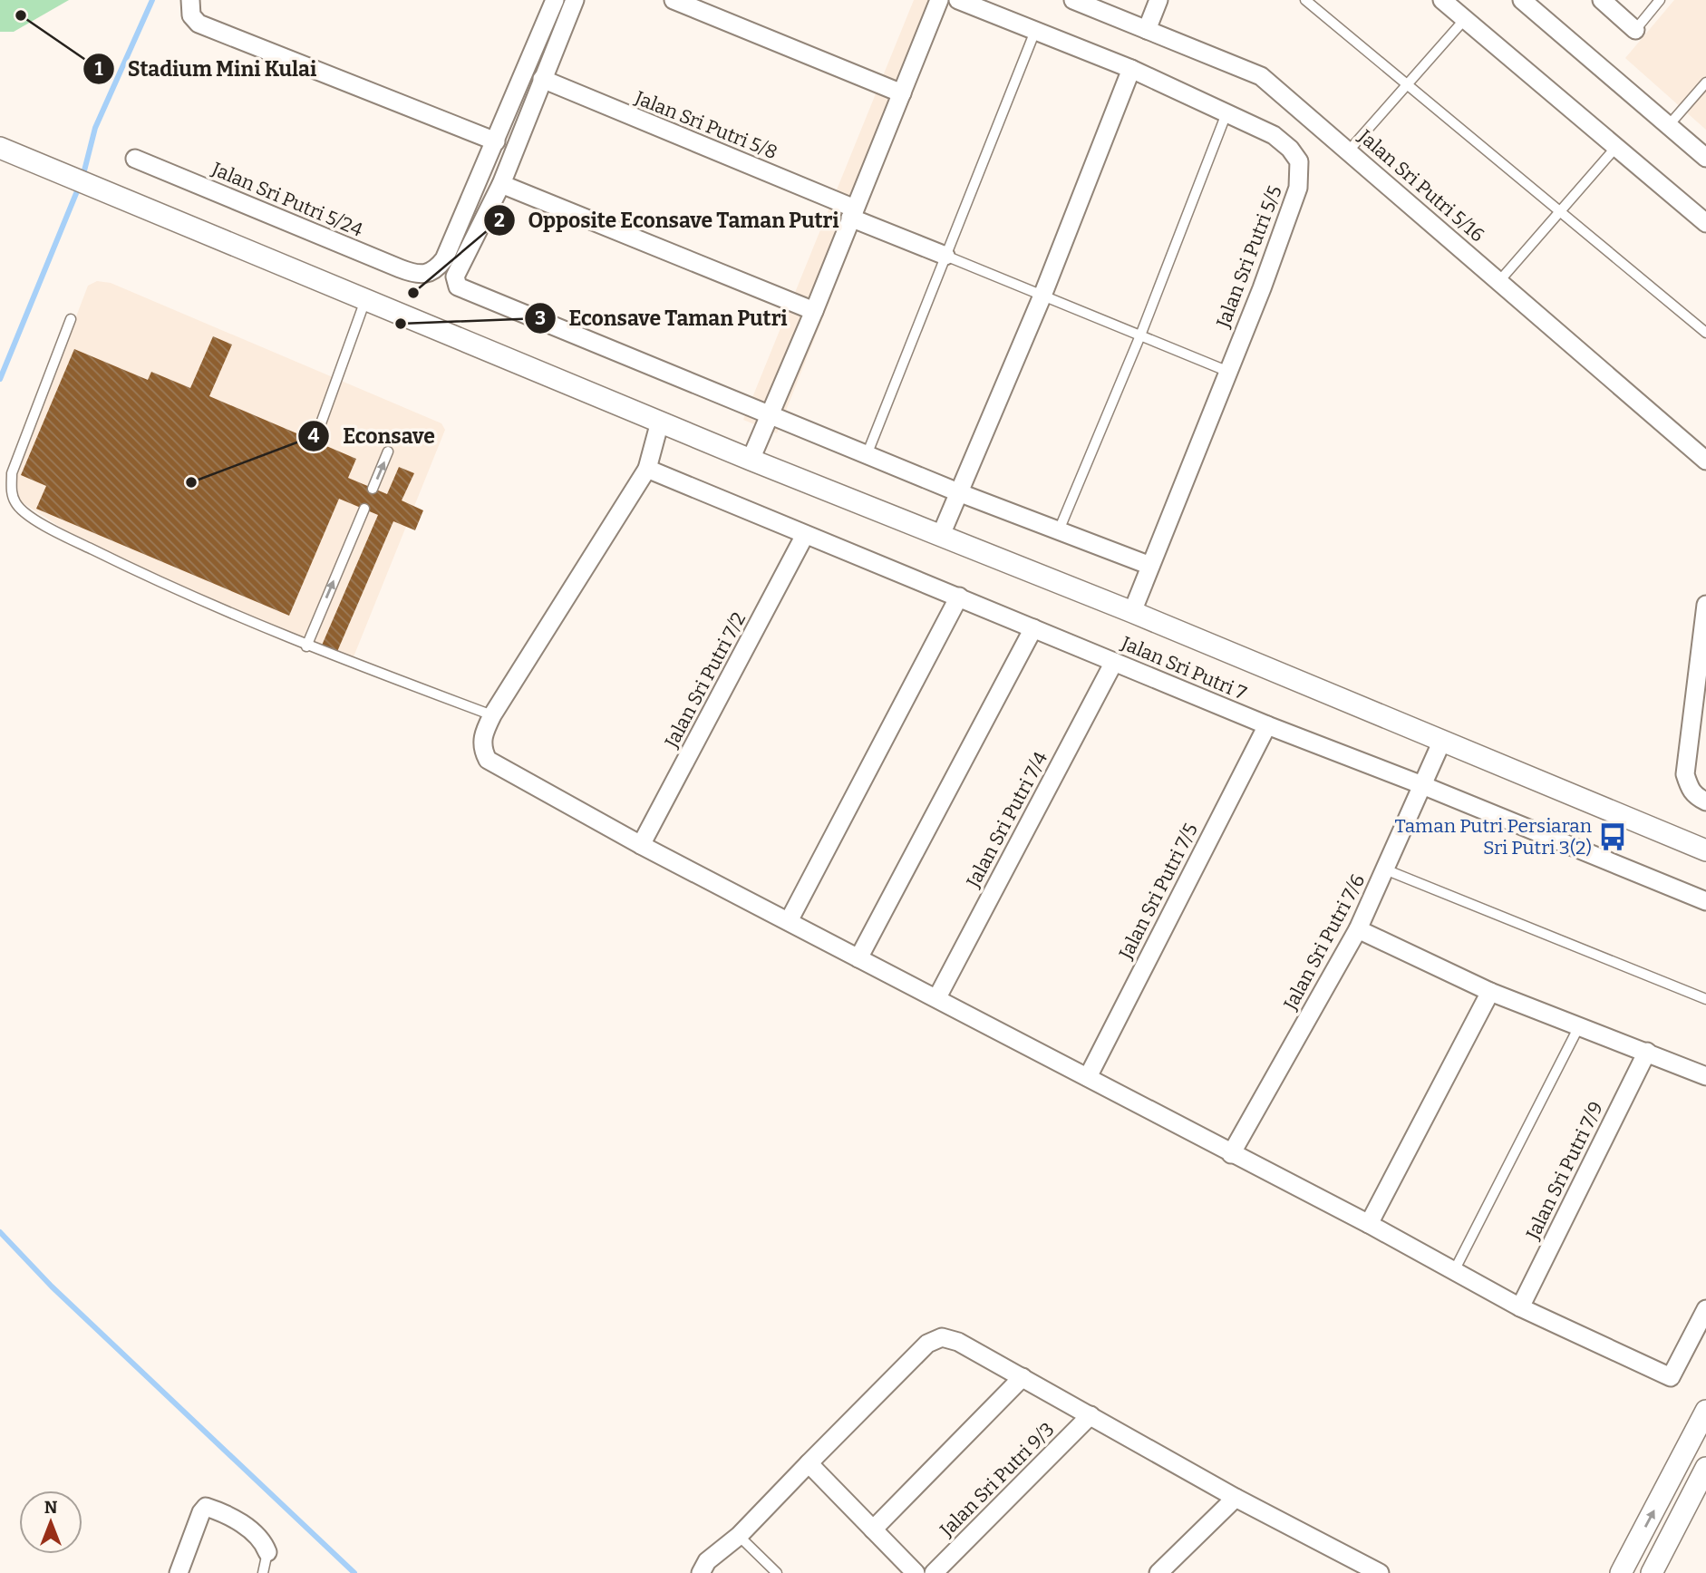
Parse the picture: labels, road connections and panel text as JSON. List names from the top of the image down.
{
  "streets": {
    "street": [
      "Jalan Sri Putri 5/8",
      "Jalan Sri Putri 5/16",
      "Jalan Sri Putri 5/24",
      "Jalan Sri Putri 5/5",
      "Jalan Sri Putri 7",
      "Jalan Sri Putri 7/2",
      "Jalan Sri Putri 7/4",
      "Jalan Sri Putri 7/5",
      "Jalan Sri Putri 7/6",
      "Jalan Sri Putri 7/9",
      "Jalan Sri Putri 9/3"
    ]
  },
  "crossings": [
    ["Jalan Sri Putri 7", "Jalan Sri Putri 7/2"],
    ["Jalan Sri Putri 7", "Jalan Sri Putri 7/4"],
    ["Jalan Sri Putri 7", "Jalan Sri Putri 7/5"],
    ["Jalan Sri Putri 7", "Jalan Sri Putri 7/6"]
  ],
  "places": {
    "other": [
      "Stadium Mini Kulai",
      "Opposite Econsave Taman Putri",
      "Econsave Taman Putri",
      "Econsave"
    ],
    "bus stop": ["Taman Putri Persiaran Sri Putri 3(2)"]
  },
  "north": "top"
}
